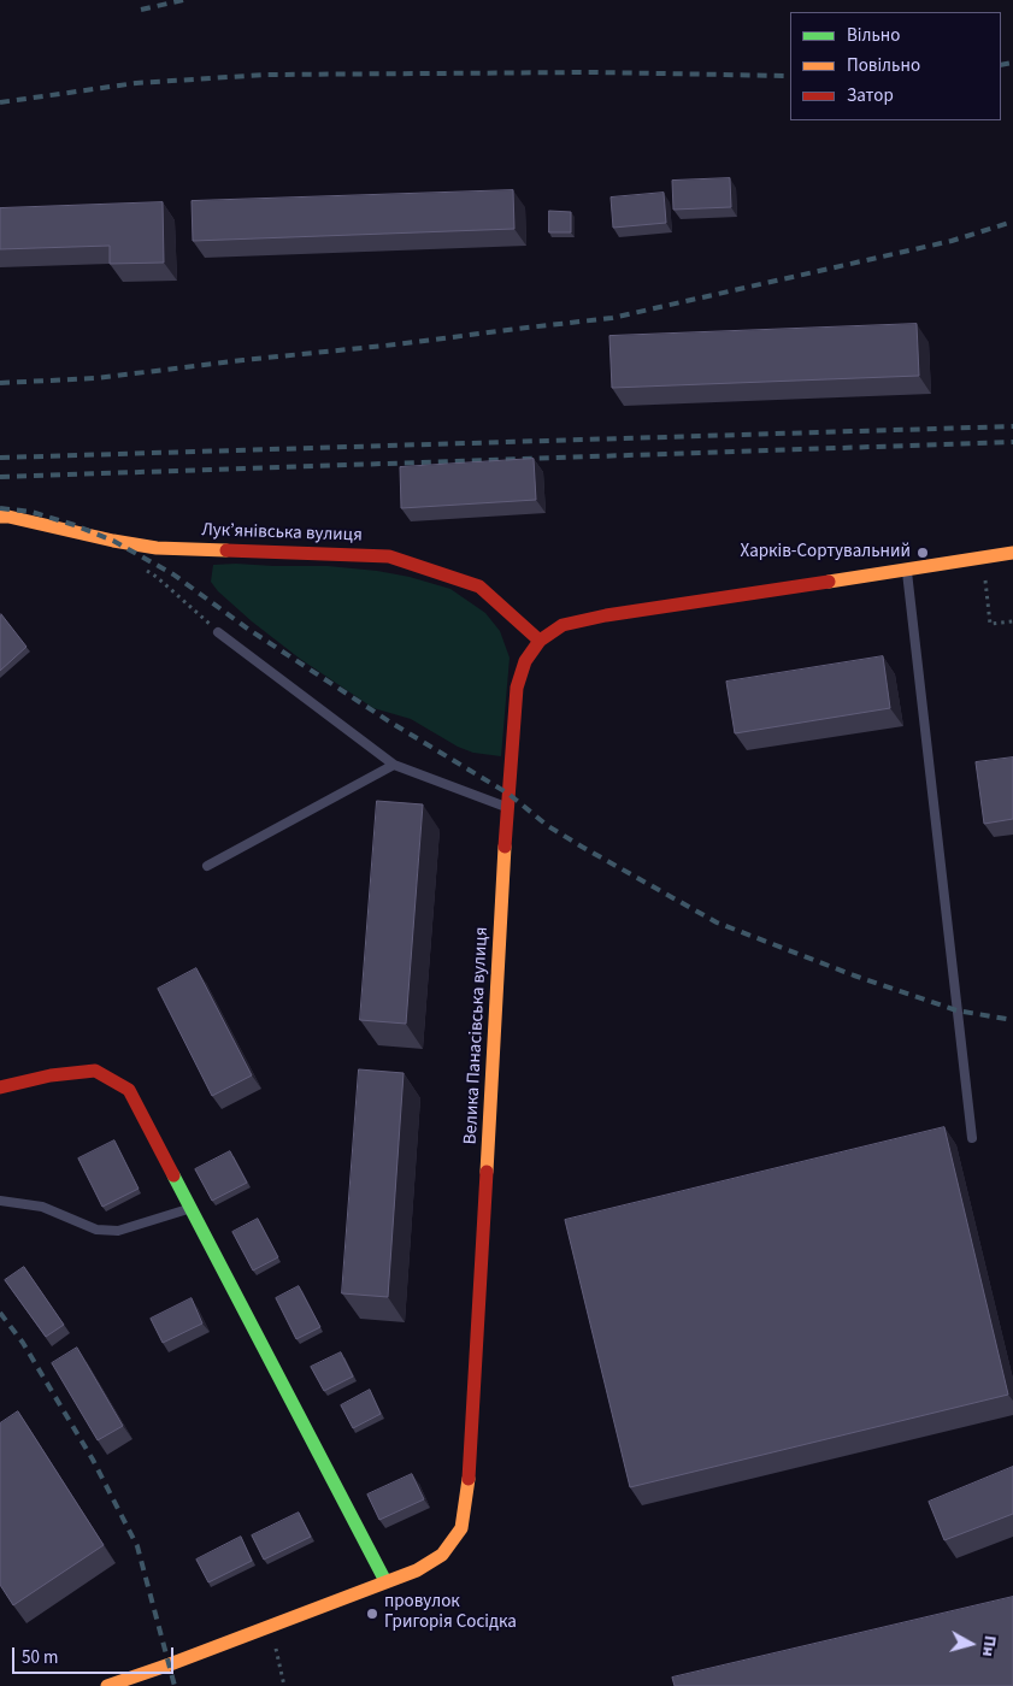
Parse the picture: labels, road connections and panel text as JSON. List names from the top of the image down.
{
  "streets": {
    "street": ["Лук’янівська вулиця", "Велика Панасівська вулиця"]
  },
  "crossings": [
    ["Лук’янівська вулиця", "Велика Панасівська вулиця"]
  ],
  "places": ["Харків-Сортувальний", "провулок Григорія Сосідка"],
  "legend": ["Вільно", "Повільно", "Затор"],
  "scale_bar": "50 m",
  "north": "right"
}
